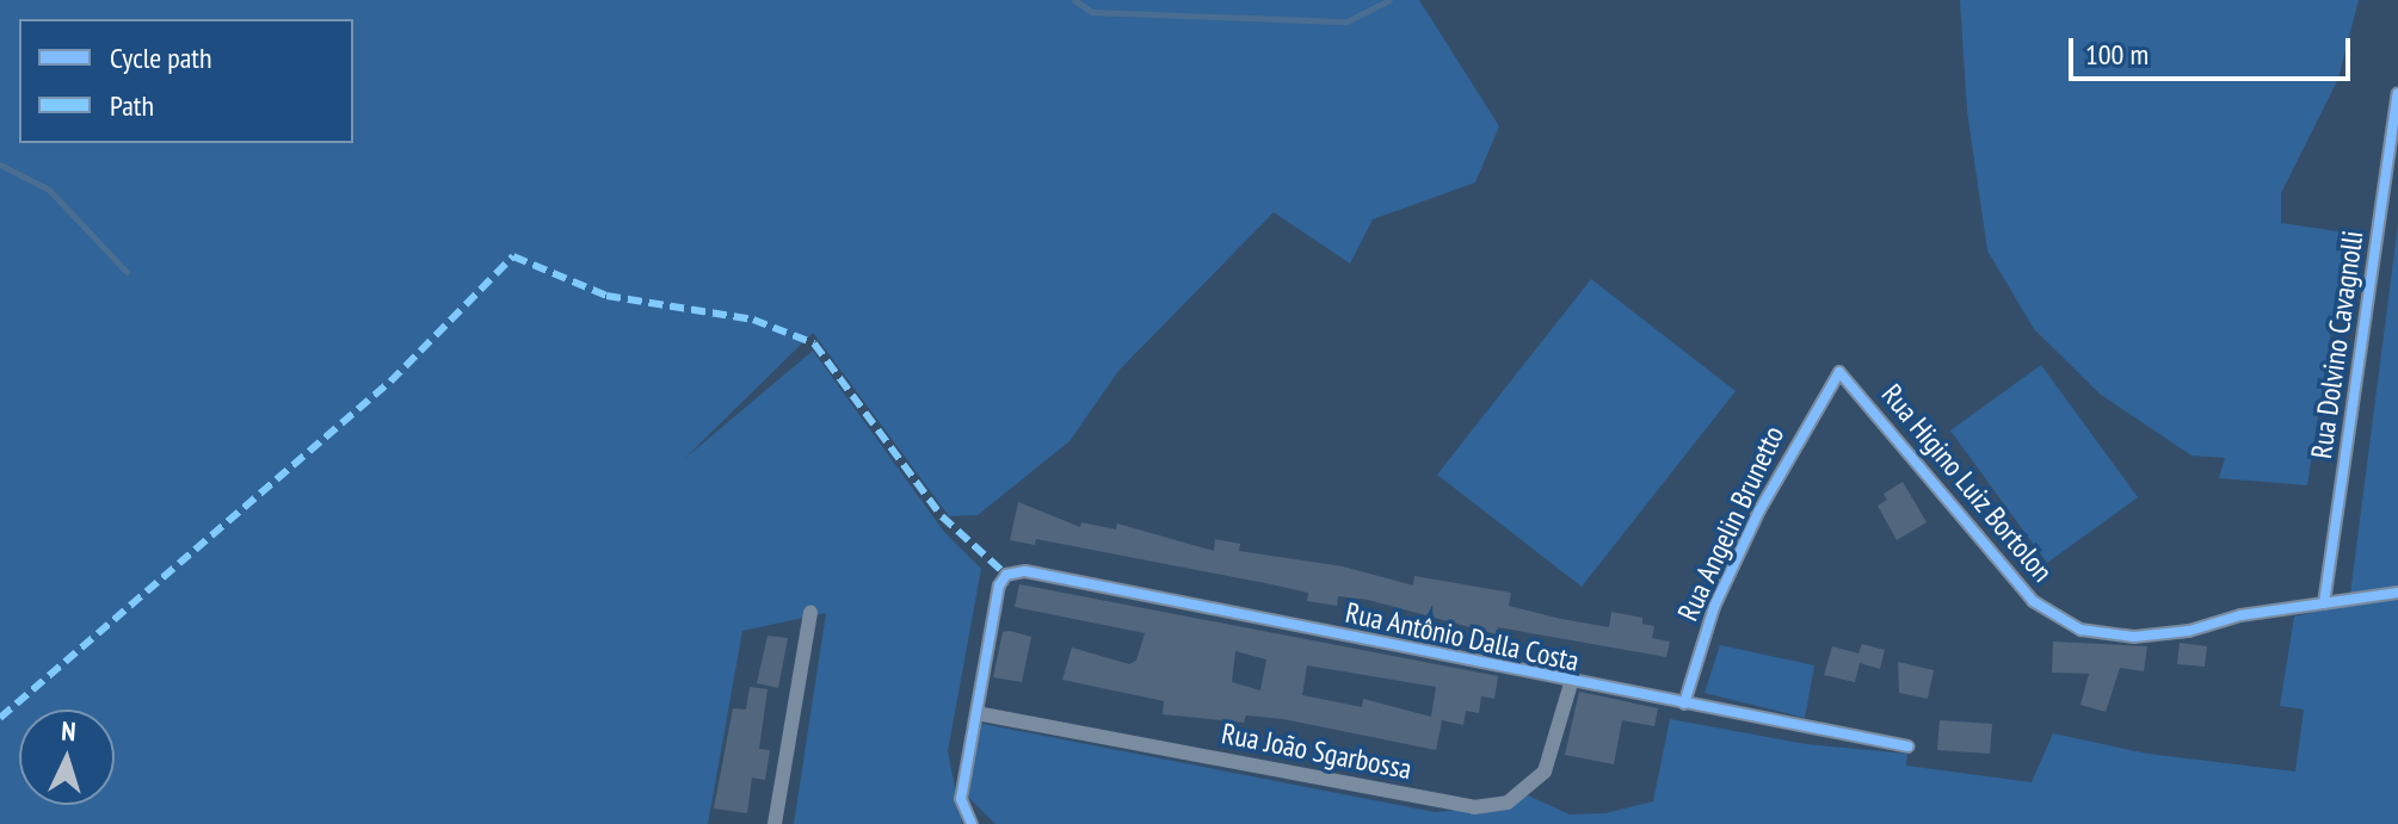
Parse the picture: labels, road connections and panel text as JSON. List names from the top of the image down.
{
  "streets": {
    "street": [
      "Rua Dolvino Cavagnolli",
      "Rua Higino Luiz Bortolon",
      "Rua Angelin Brunetto",
      "Rua Antônio Dalla Costa",
      "Rua João Sgarbossa"
    ]
  },
  "crossings": [
    ["Rua Dolvino Cavagnolli", "Rua Higino Luiz Bortolon"],
    ["Rua Higino Luiz Bortolon", "Rua Angelin Brunetto"],
    ["Rua Angelin Brunetto", "Rua Antônio Dalla Costa"],
    ["Rua Antônio Dalla Costa", "Rua João Sgarbossa"]
  ],
  "legend": ["Cycle path", "Path"],
  "scale_bar": "100 m",
  "north": "top"
}
